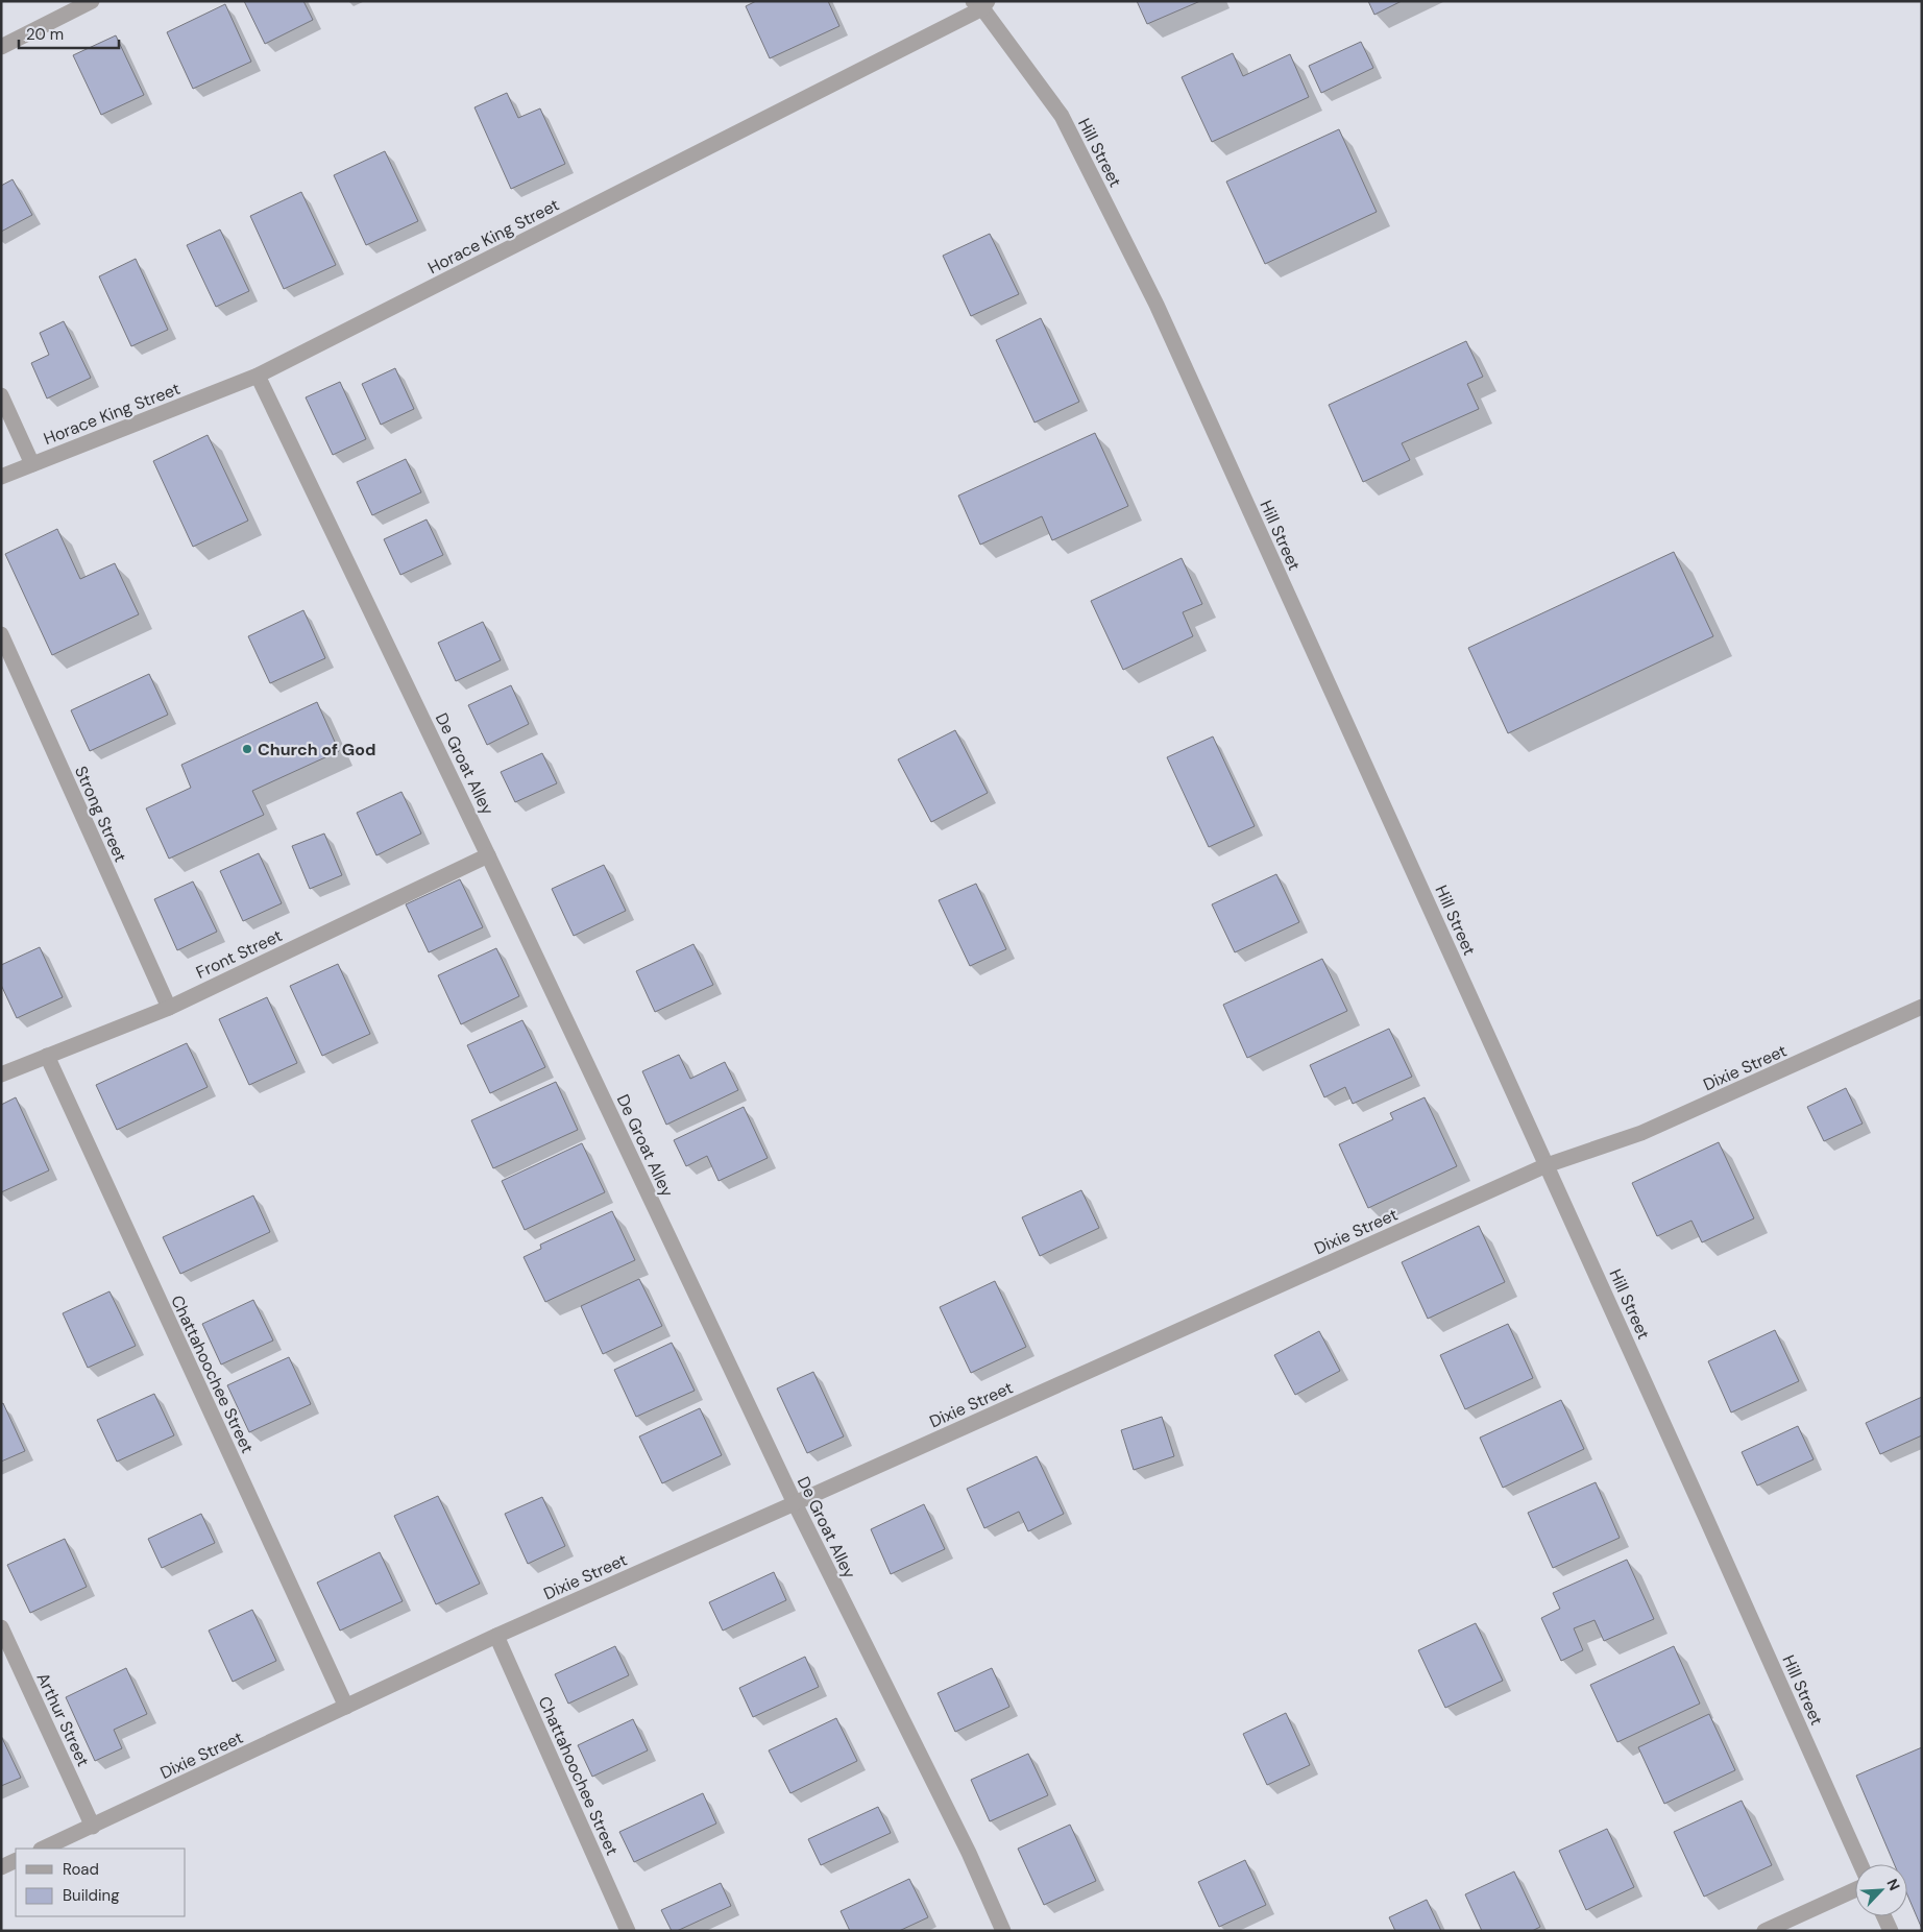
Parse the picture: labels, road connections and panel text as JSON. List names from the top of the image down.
{
  "streets": {
    "street": [
      "Hill Street",
      "Horace King Street",
      "De Groat Alley",
      "Strong Street",
      "Front Street",
      "Dixie Street",
      "Chattahoochee Street",
      "Arthur Street"
    ]
  },
  "crossings": [
    ["Hill Street", "Horace King Street"],
    ["Hill Street", "Dixie Street"],
    ["Horace King Street", "De Groat Alley"],
    ["De Groat Alley", "Front Street"],
    ["De Groat Alley", "Dixie Street"],
    ["Strong Street", "Front Street"],
    ["Front Street", "Chattahoochee Street"],
    ["Dixie Street", "Chattahoochee Street"],
    ["Dixie Street", "Arthur Street"]
  ],
  "places": ["Church of God"],
  "legend": ["Road", "Building"],
  "scale_bar": "20 m",
  "north": "top right"
}
